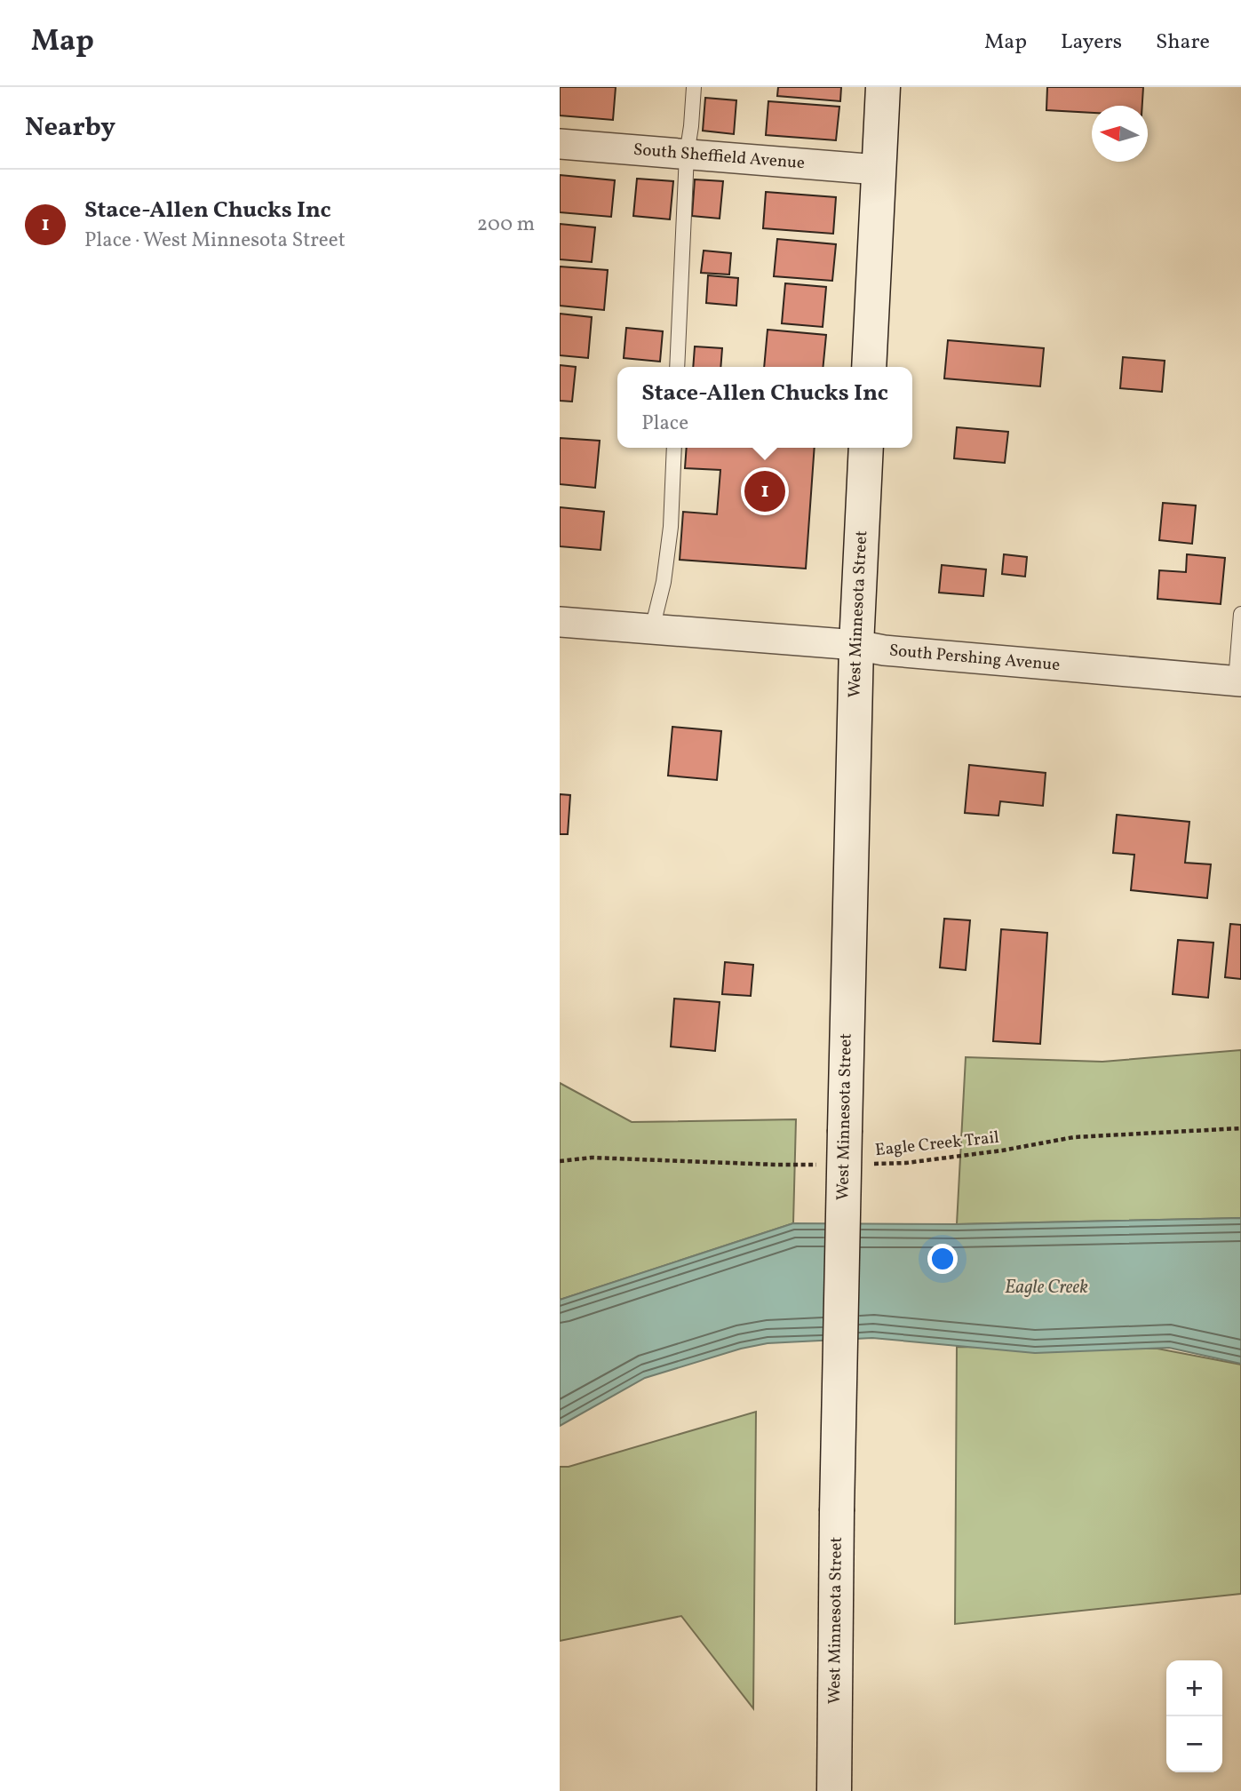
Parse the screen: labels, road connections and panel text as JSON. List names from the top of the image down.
{
  "streets": {
    "street": ["South Sheffield Avenue", "West Minnesota Street", "South Pershing Avenue"],
    "path": ["Eagle Creek Trail"]
  },
  "crossings": [
    ["West Minnesota Street", "South Pershing Avenue"]
  ],
  "water": ["Eagle Creek"],
  "north": "left",
  "page": {
    "header": "Map",
    "nav": ["Map", "Layers", "Share"],
    "heading": "Nearby",
    "list": [
      {
        "mark": "1",
        "name": "Stace-Allen Chucks Inc",
        "note": "Place · West Minnesota Street",
        "value": "200 m"
      }
    ],
    "popup": ["Stace-Allen Chucks Inc", "Place"],
    "pins": "1",
    "map_buttons": ["+", "−"]
  }
}
